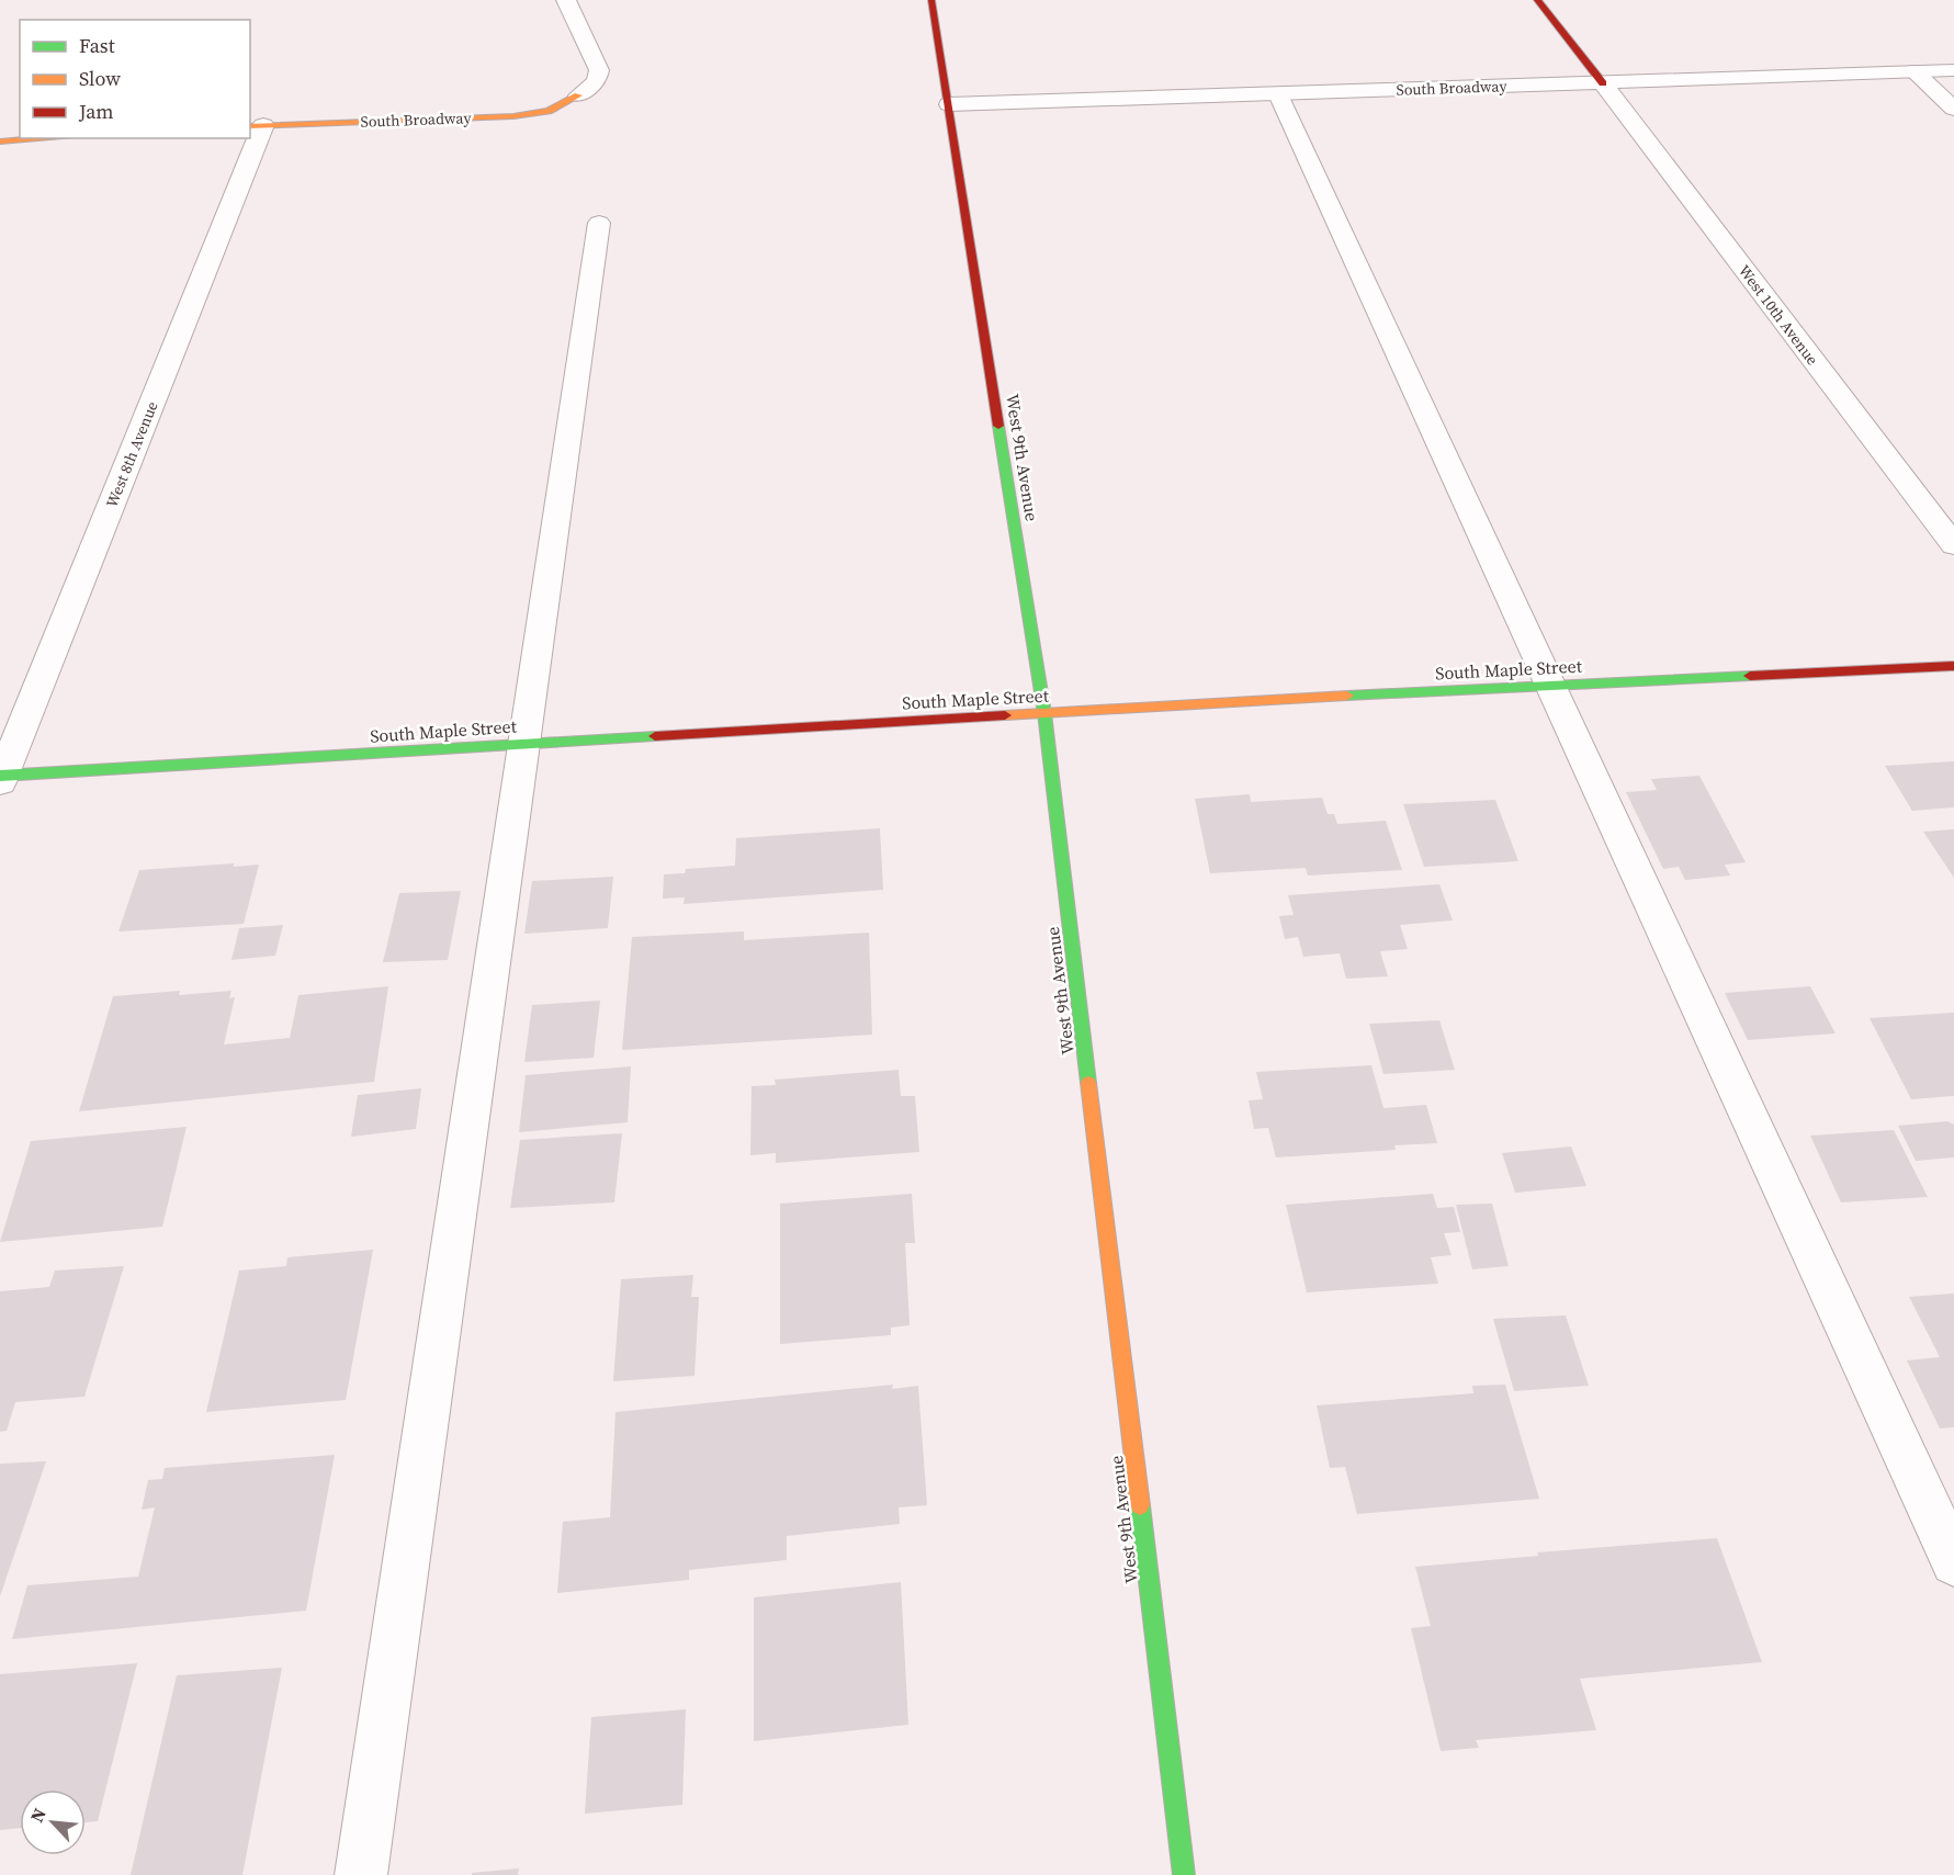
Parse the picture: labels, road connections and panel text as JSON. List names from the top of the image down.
{
  "streets": {
    "street": [
      "South Broadway",
      "West 10th Avenue",
      "West 8th Avenue",
      "West 9th Avenue",
      "South Maple Street"
    ]
  },
  "crossings": [
    ["South Broadway", "West 10th Avenue"],
    ["South Broadway", "West 8th Avenue"],
    ["South Broadway", "West 9th Avenue"],
    ["West 8th Avenue", "South Maple Street"],
    ["West 9th Avenue", "South Maple Street"]
  ],
  "legend": ["Fast", "Slow", "Jam"],
  "north": "top left"
}
